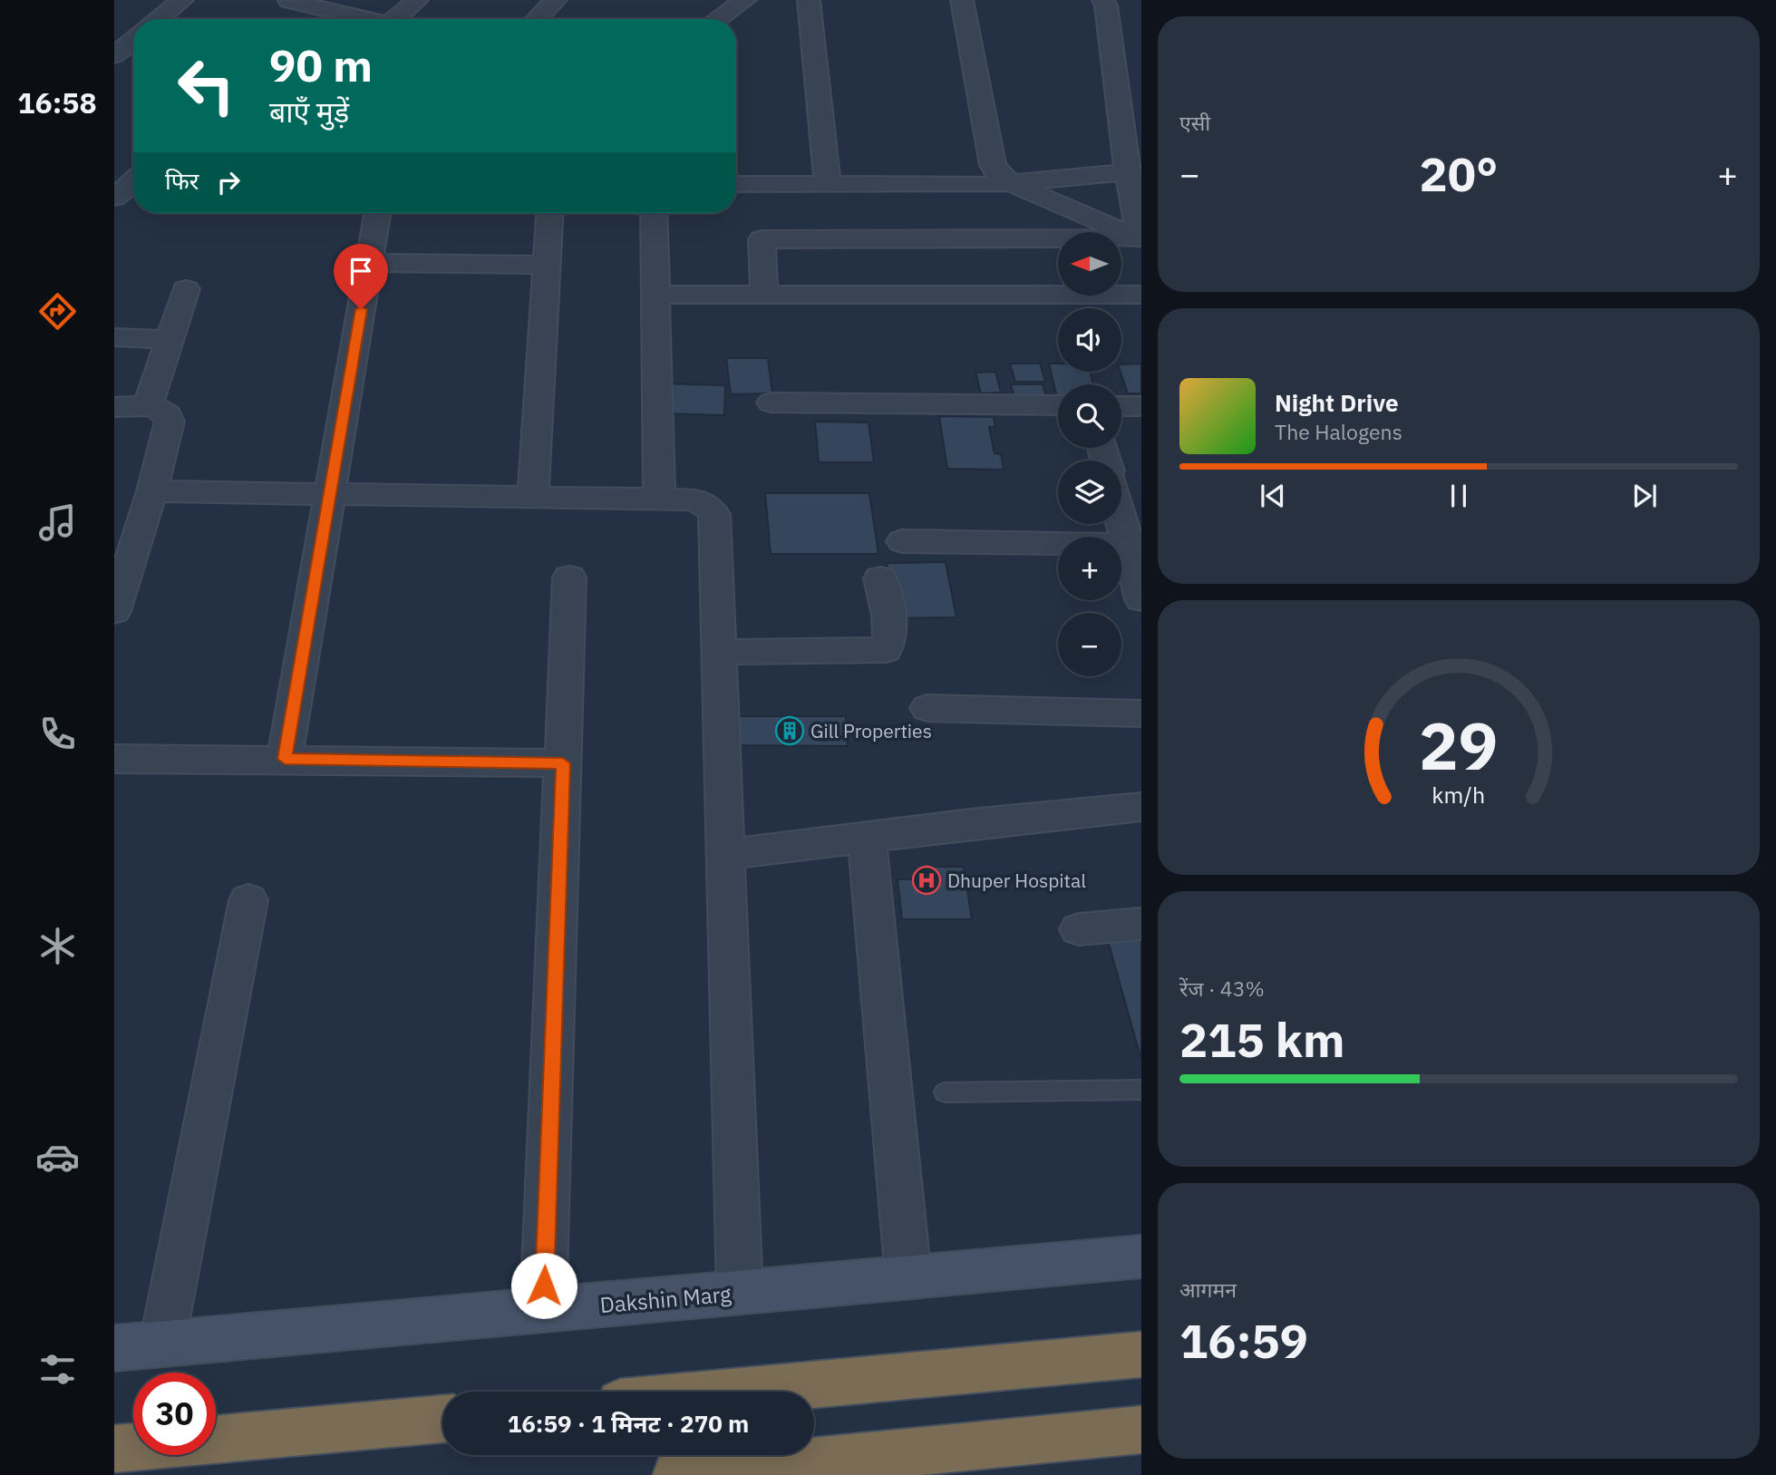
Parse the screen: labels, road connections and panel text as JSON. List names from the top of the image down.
{
  "streets": {
    "street": ["Dakshin Marg"]
  },
  "places": {
    "building": ["Gill Properties"],
    "hospital": ["Dhuper Hospital"]
  },
  "north": "left",
  "page": {
    "tabs": "16:58",
    "tile": [
      "एसी",
      ["रेंज · 43%", "215 km"],
      ["आगमन", "16:59"]
    ],
    "turn": ["90 m", "बाएँ मुड़ें"],
    "heat": ["−", "20°", "+"],
    "then": "फिर",
    "map_buttons": ["+", "−"],
    "song": ["Night Drive", "The Halogens"],
    "limit": "30",
    "trip": "16:59 · 1 मिनट · 270 m",
    "gauge": ["29", "km/h"]
  }
}
